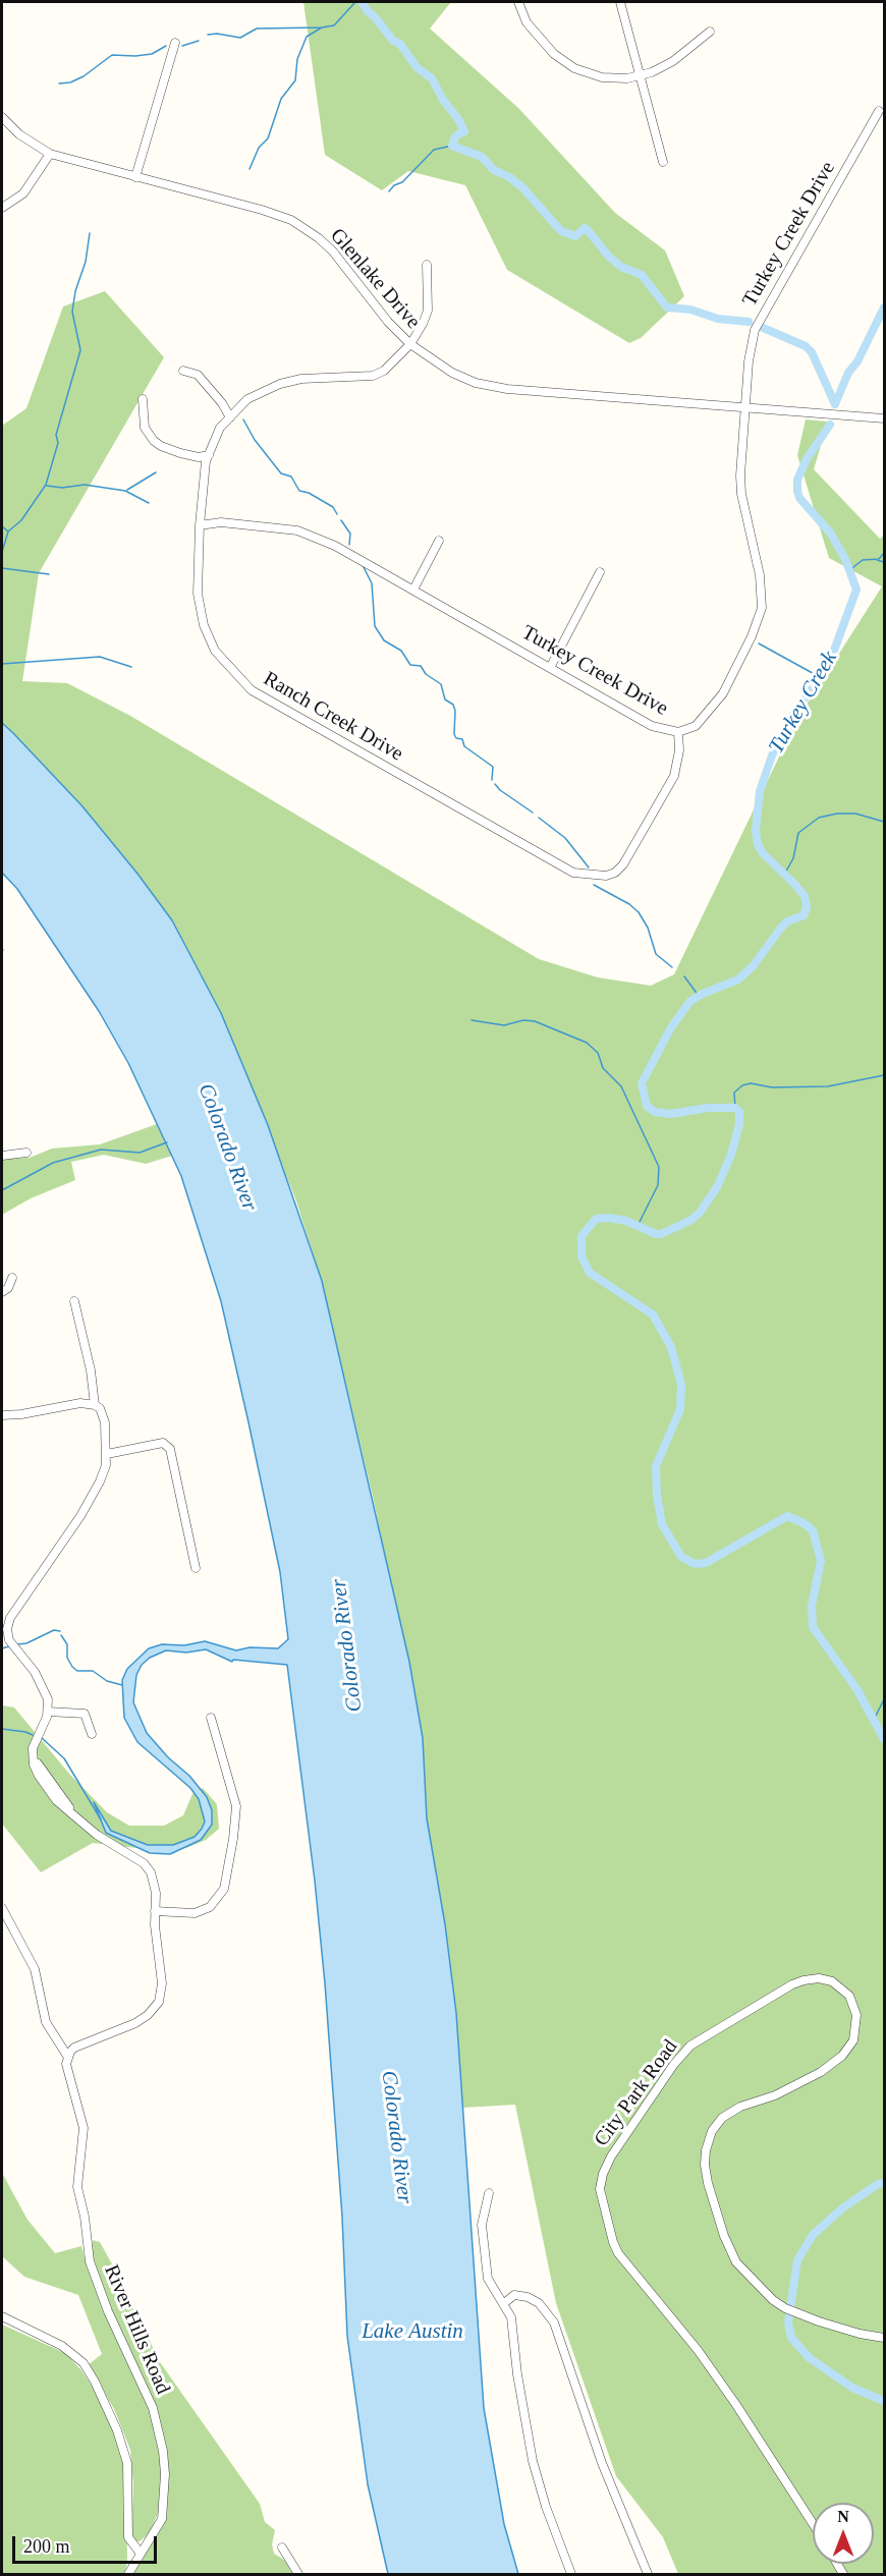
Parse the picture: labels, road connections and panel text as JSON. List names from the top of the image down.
{
  "streets": {
    "street": [
      "Turkey Creek Drive",
      "Glenlake Drive",
      "Ranch Creek Drive",
      "City Park Road",
      "River Hills Road"
    ]
  },
  "crossings": [
    ["Turkey Creek Drive", "Glenlake Drive"],
    ["Turkey Creek Drive", "Ranch Creek Drive"],
    ["Glenlake Drive", "Ranch Creek Drive"]
  ],
  "water": ["Turkey Creek", "Colorado River", "Lake Austin"],
  "scale_bar": "200 m",
  "north": "top"
}
